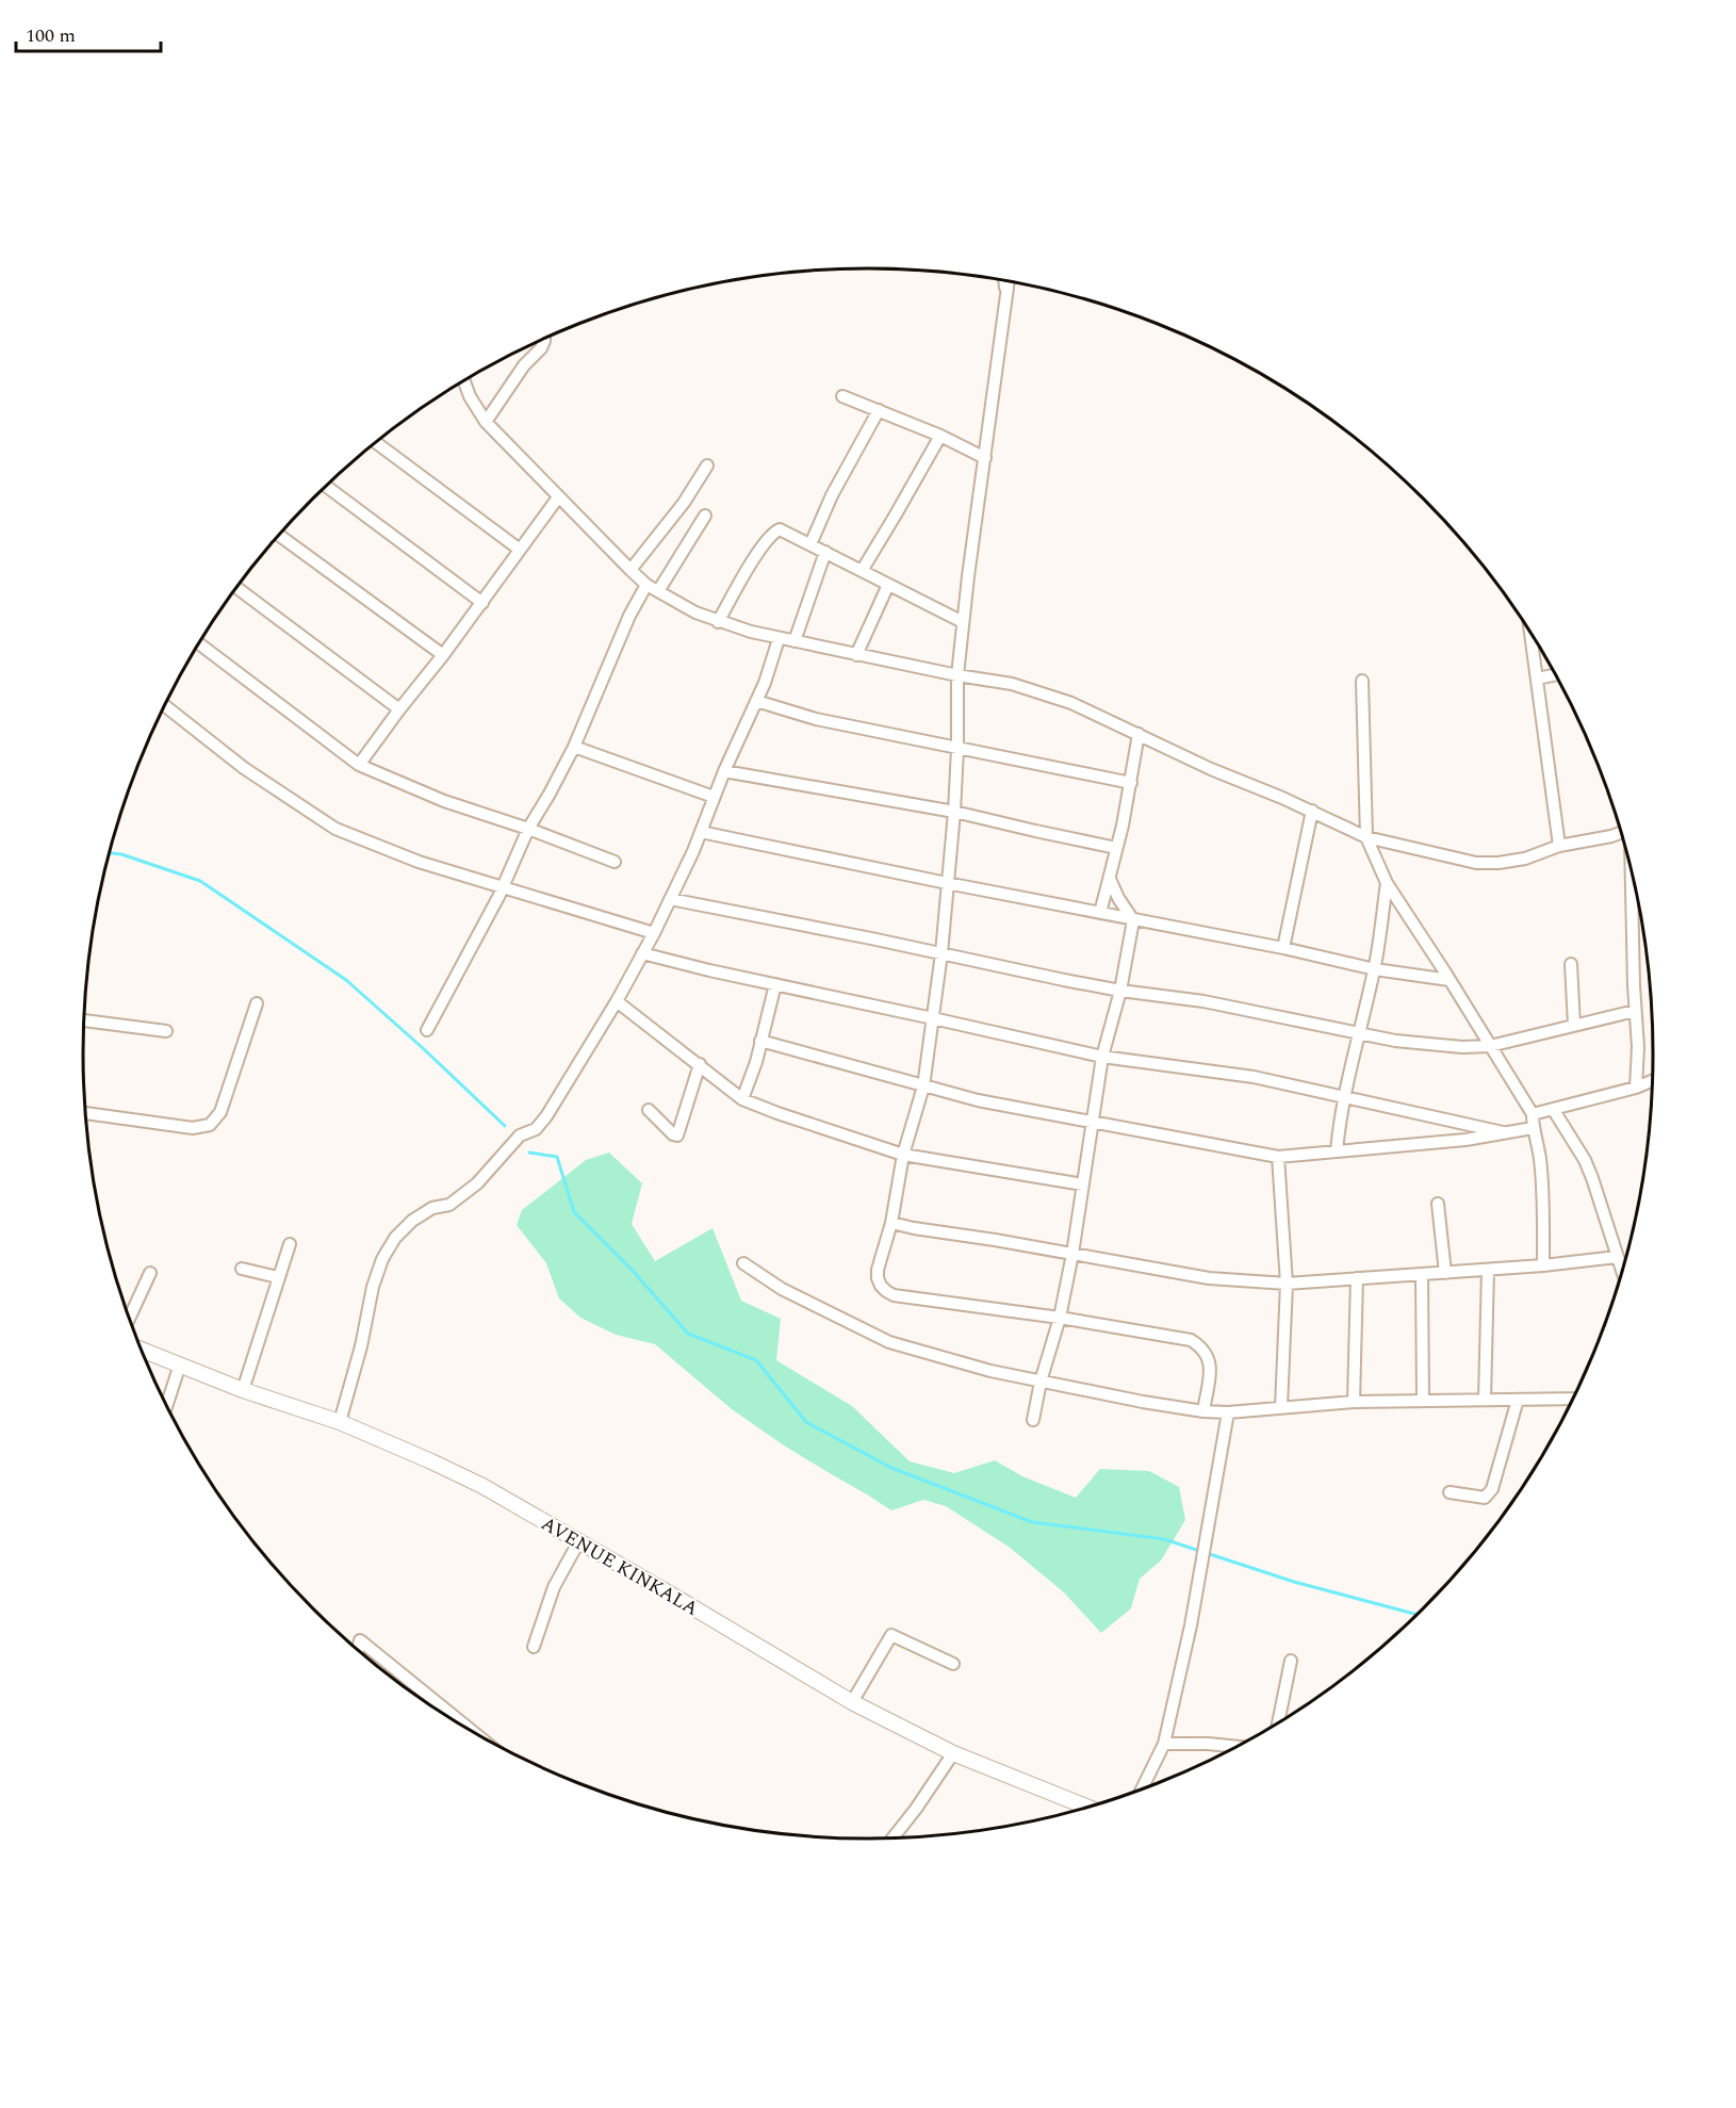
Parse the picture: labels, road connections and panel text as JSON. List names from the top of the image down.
{
  "streets": {
    "main road": ["AVENUE KINKALA"]
  },
  "scale_bar": "100 m"
}
